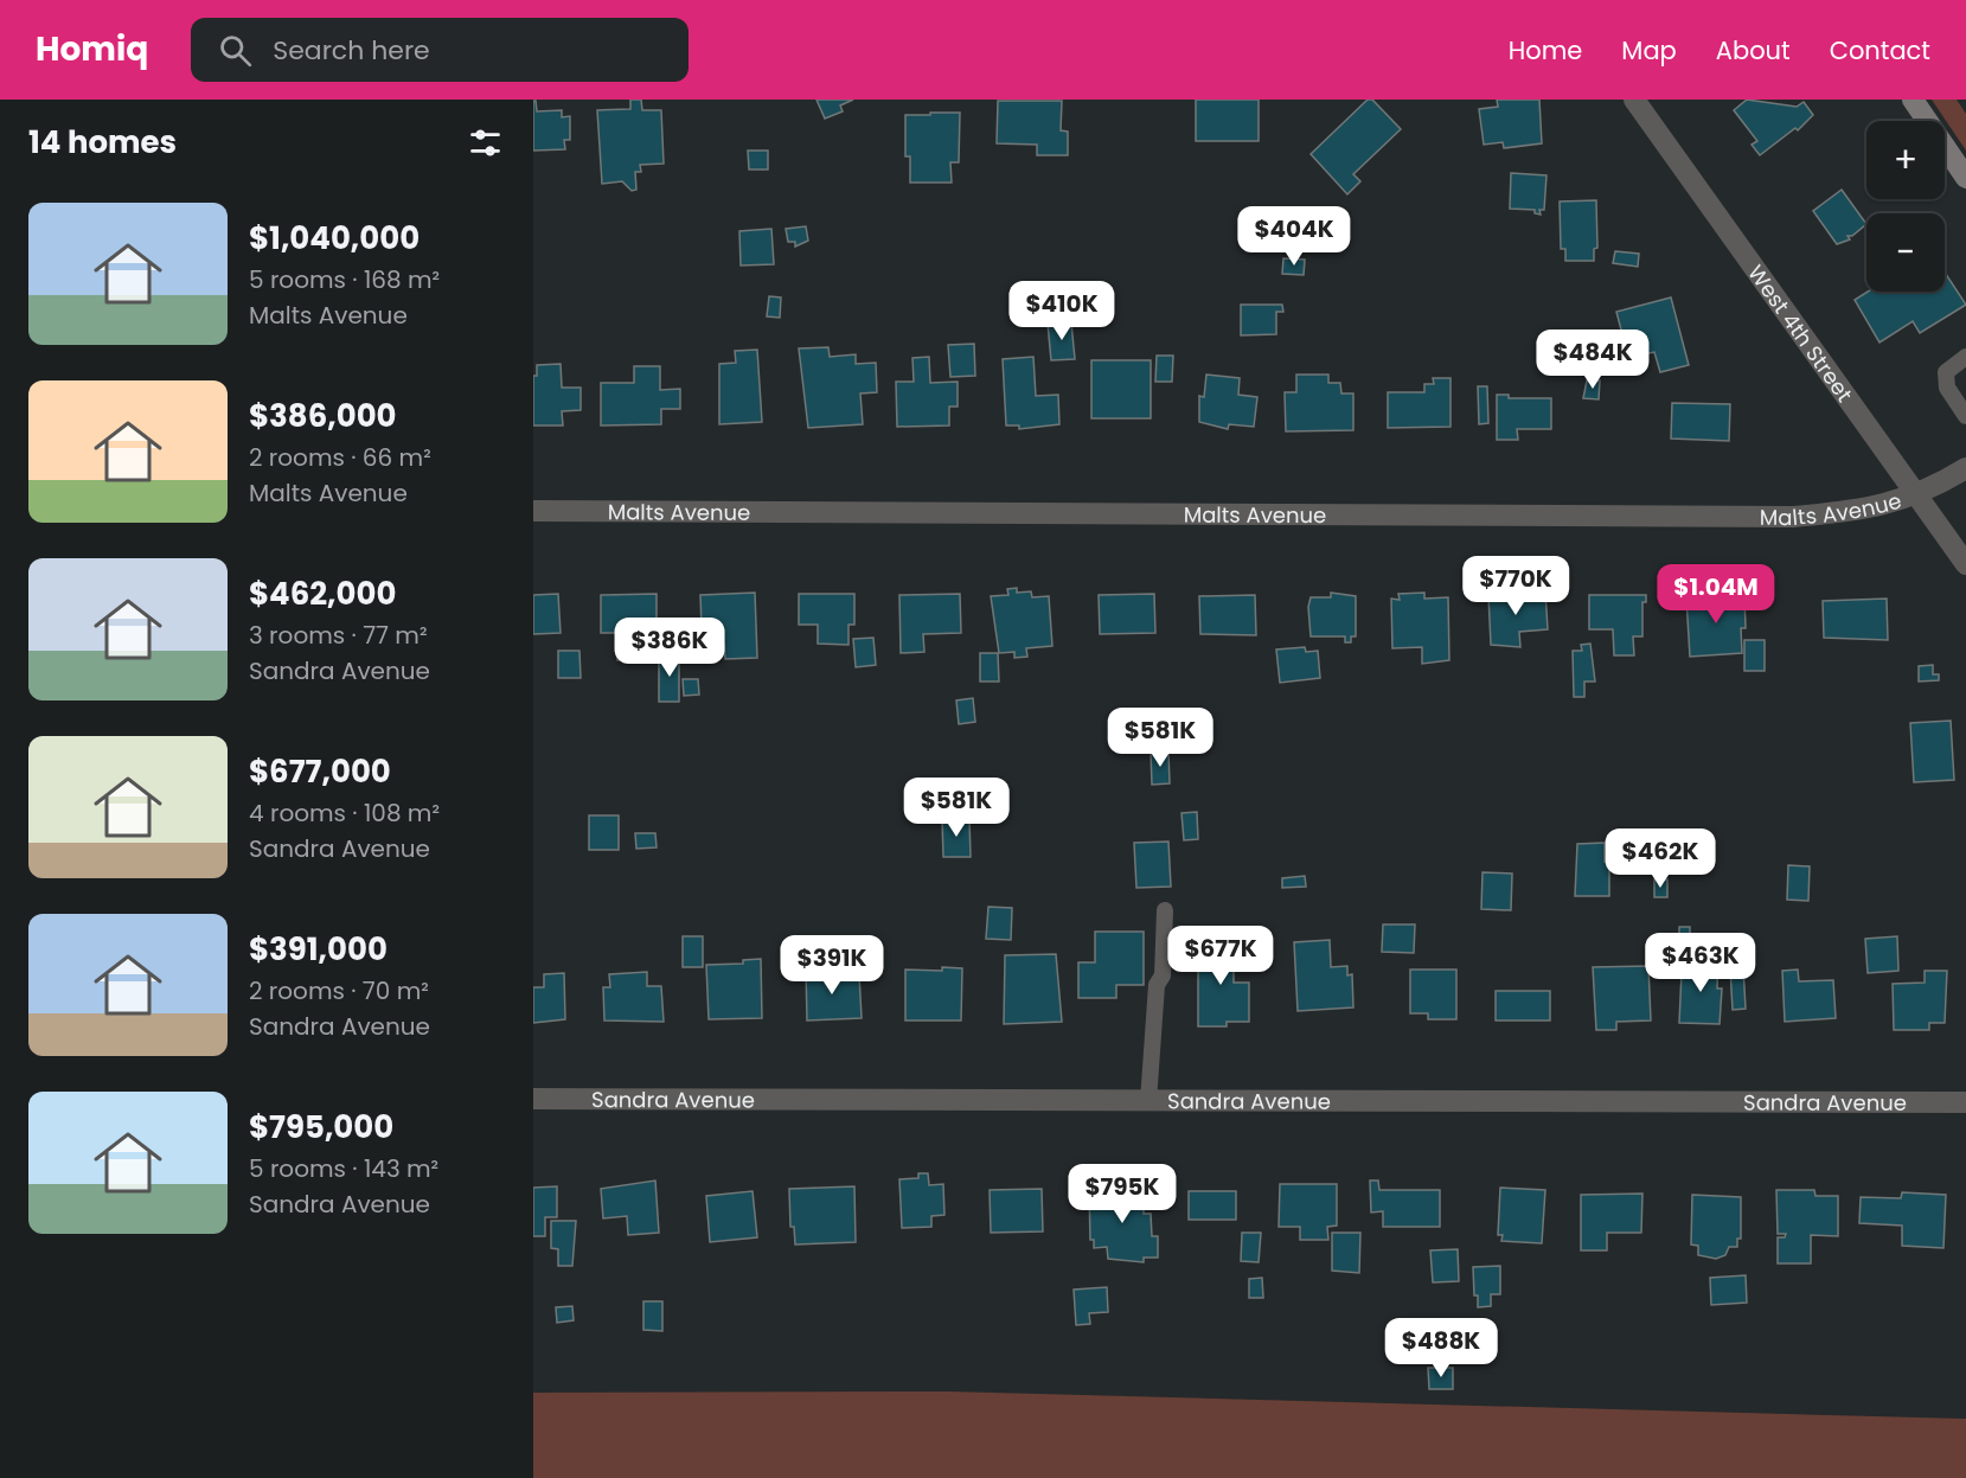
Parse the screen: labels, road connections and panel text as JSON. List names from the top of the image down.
{
  "streets": {
    "street": ["West 4th Street", "Malts Avenue", "Sandra Avenue"]
  },
  "crossings": [
    ["West 4th Street", "Malts Avenue"]
  ],
  "page": {
    "header": "Homiq",
    "search": "Search here",
    "nav": [
      "Home",
      "Map",
      "About",
      "Contact"
    ],
    "heading": "14 homes",
    "map_buttons": ["+", "−"],
    "list": [
      {
        "name": "$1,040,000",
        "note": "5 rooms · 168 m² · Malts Avenue"
      },
      {
        "name": "$386,000",
        "note": "2 rooms · 66 m² · Malts Avenue"
      },
      {
        "name": "$462,000",
        "note": "3 rooms · 77 m² · Sandra Avenue"
      },
      {
        "name": "$677,000",
        "note": "4 rooms · 108 m² · Sandra Avenue"
      },
      {
        "name": "$391,000",
        "note": "2 rooms · 70 m² · Sandra Avenue"
      },
      {
        "name": "$795,000",
        "note": "5 rooms · 143 m² · Sandra Avenue"
      }
    ],
    "price": [
      "$404K",
      "$410K",
      "$484K",
      "$770K",
      "$1.04M",
      "$386K",
      "$581K",
      "$581K",
      "$462K",
      "$677K",
      "$463K",
      "$391K",
      "$795K",
      "$488K"
    ]
  }
}
